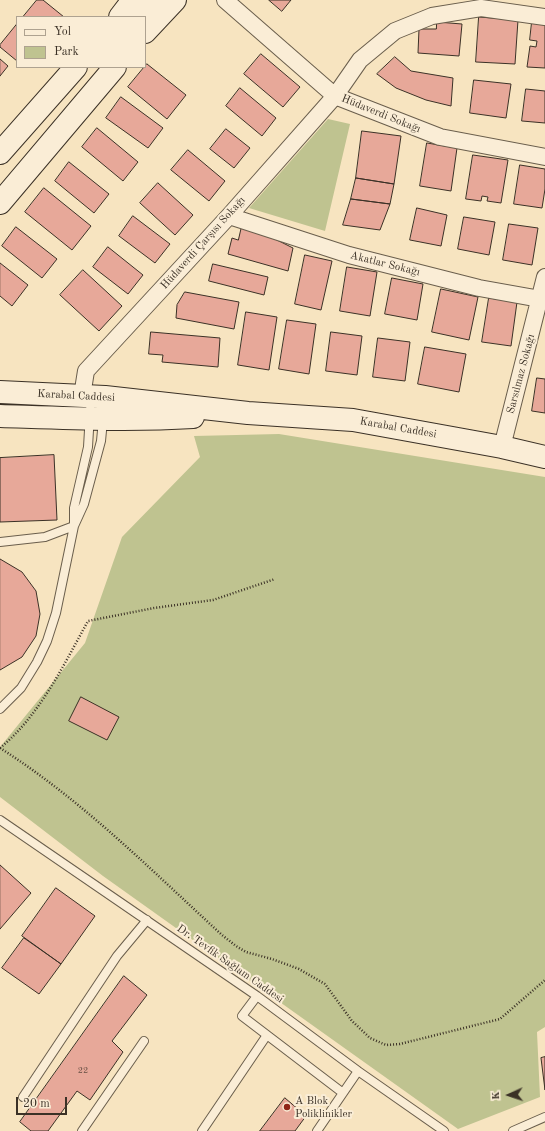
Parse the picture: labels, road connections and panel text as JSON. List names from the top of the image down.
{
  "streets": {
    "street": [
      "Hüdaverdi Sokağı",
      "Hüdaverdi Çarşısı Sokağı",
      "Akatlar Sokağı",
      "Sarsılmaz Sokağı",
      "Karabal Caddesi"
    ],
    "lane": ["Dr. Tevfik Sağlam Caddesi"]
  },
  "crossings": [
    ["Hüdaverdi Sokağı", "Hüdaverdi Çarşısı Sokağı"],
    ["Hüdaverdi Çarşısı Sokağı", "Akatlar Sokağı"],
    ["Hüdaverdi Çarşısı Sokağı", "Karabal Caddesi"],
    ["Akatlar Sokağı", "Sarsılmaz Sokağı"],
    ["Sarsılmaz Sokağı", "Karabal Caddesi"]
  ],
  "places": ["A Blok Poliklinikler"],
  "house_numbers": ["22"],
  "legend": ["Yol", "Park"],
  "scale_bar": "20 m",
  "north": "left"
}
